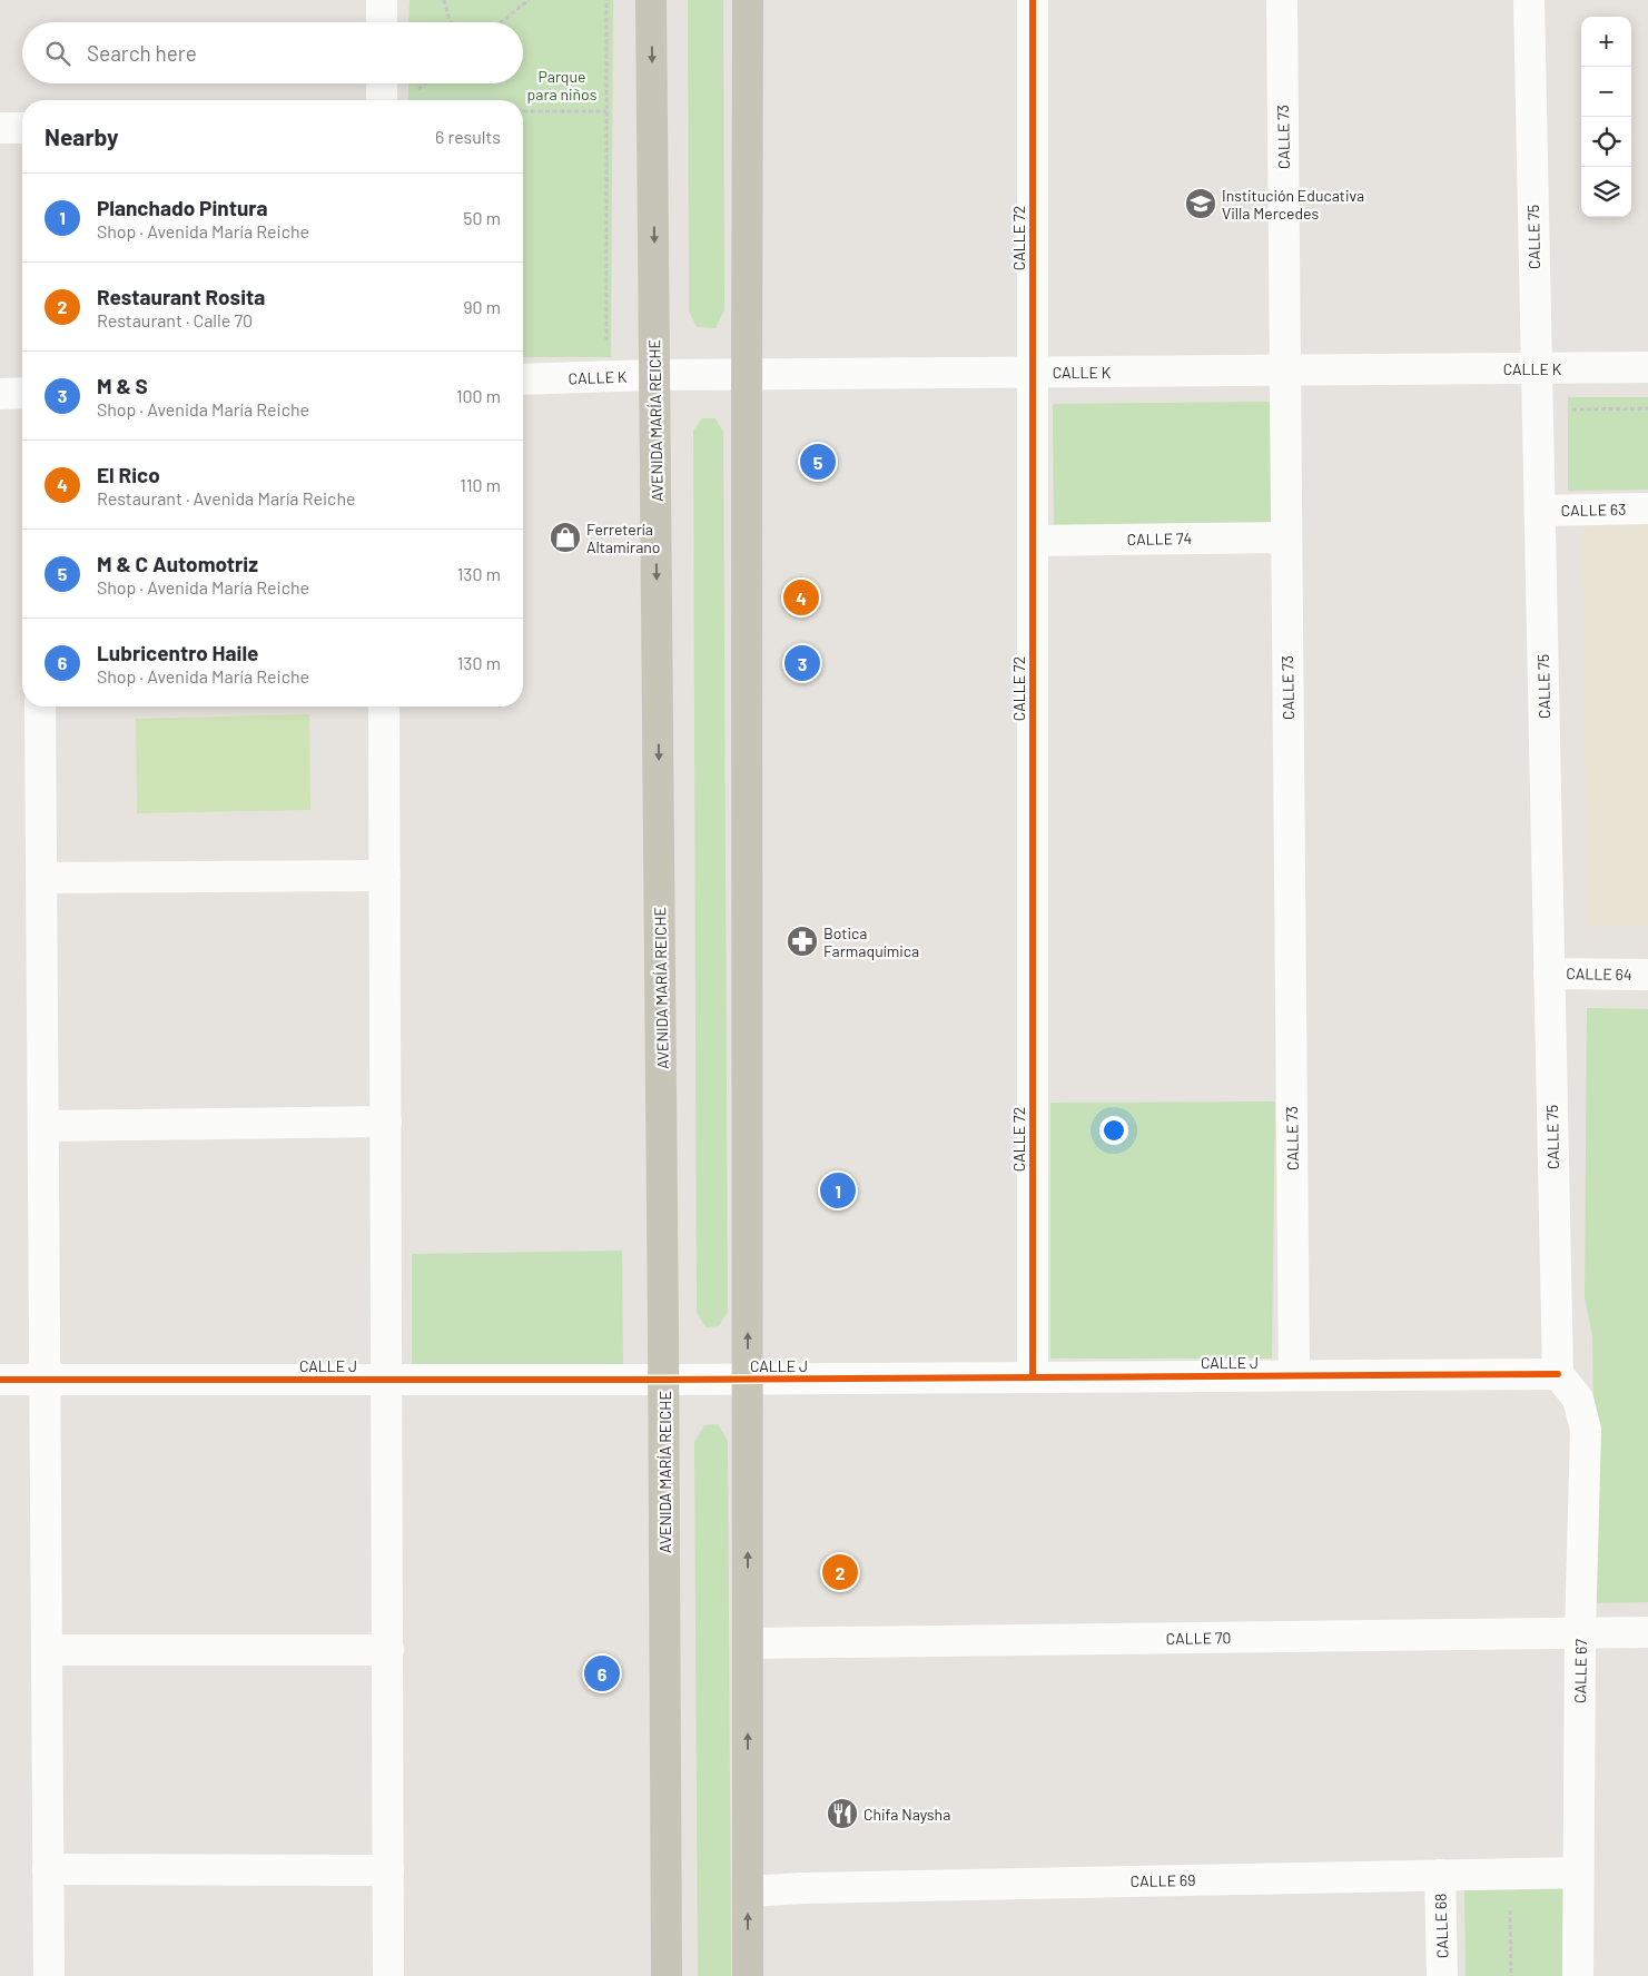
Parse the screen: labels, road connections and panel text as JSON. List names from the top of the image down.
{
  "streets": {
    "main road": ["AVENIDA MARÍA REICHE"],
    "street": [
      "CALLE 73",
      "CALLE 75",
      "CALLE 72",
      "CALLE K",
      "CALLE 63",
      "CALLE 74",
      "CALLE 64",
      "CALLE J",
      "CALLE 70",
      "CALLE 67",
      "CALLE 69",
      "CALLE 68"
    ]
  },
  "crossings": [
    ["CALLE 73", "CALLE K"],
    ["CALLE 73", "CALLE 74"],
    ["CALLE 73", "CALLE J"],
    ["CALLE 75", "CALLE K"],
    ["CALLE 75", "CALLE 63"],
    ["CALLE 75", "CALLE 64"],
    ["CALLE 75", "CALLE J"],
    ["CALLE 75", "CALLE 67"],
    ["CALLE 72", "CALLE K"],
    ["CALLE 72", "CALLE 74"],
    ["CALLE 72", "CALLE J"],
    ["CALLE K", "AVENIDA MARÍA REICHE"],
    ["AVENIDA MARÍA REICHE", "CALLE J"],
    ["CALLE J", "CALLE 67"],
    ["CALLE 70", "CALLE 67"],
    ["CALLE 67", "CALLE 69"],
    ["CALLE 69", "CALLE 68"]
  ],
  "parks": ["Parque para niños"],
  "places": {
    "school or university": ["Institución Educativa Villa Mercedes"],
    "shop": ["Ferretería Altamirano"],
    "pharmacy": ["Botica Farmaquímica"],
    "restaurant": ["Chifa Naysha"]
  },
  "page": {
    "map_buttons": ["+", "−"],
    "search": "Search here",
    "heading": ["Nearby", "6 results"],
    "list": [
      {
        "mark": "1",
        "name": "Planchado Pintura",
        "note": "Shop · Avenida María Reiche",
        "value": "50 m"
      },
      {
        "mark": "2",
        "name": "Restaurant Rosita",
        "note": "Restaurant · Calle 70",
        "value": "90 m"
      },
      {
        "mark": "3",
        "name": "M & S",
        "note": "Shop · Avenida María Reiche",
        "value": "100 m"
      },
      {
        "mark": "4",
        "name": "El Rico",
        "note": "Restaurant · Avenida María Reiche",
        "value": "110 m"
      },
      {
        "mark": "5",
        "name": "M & C Automotriz",
        "note": "Shop · Avenida María Reiche",
        "value": "130 m"
      },
      {
        "mark": "6",
        "name": "Lubricentro Haile",
        "note": "Shop · Avenida María Reiche",
        "value": "130 m"
      }
    ],
    "pins": [
      "5",
      "4",
      "3",
      "1",
      "2",
      "6"
    ]
  }
}
